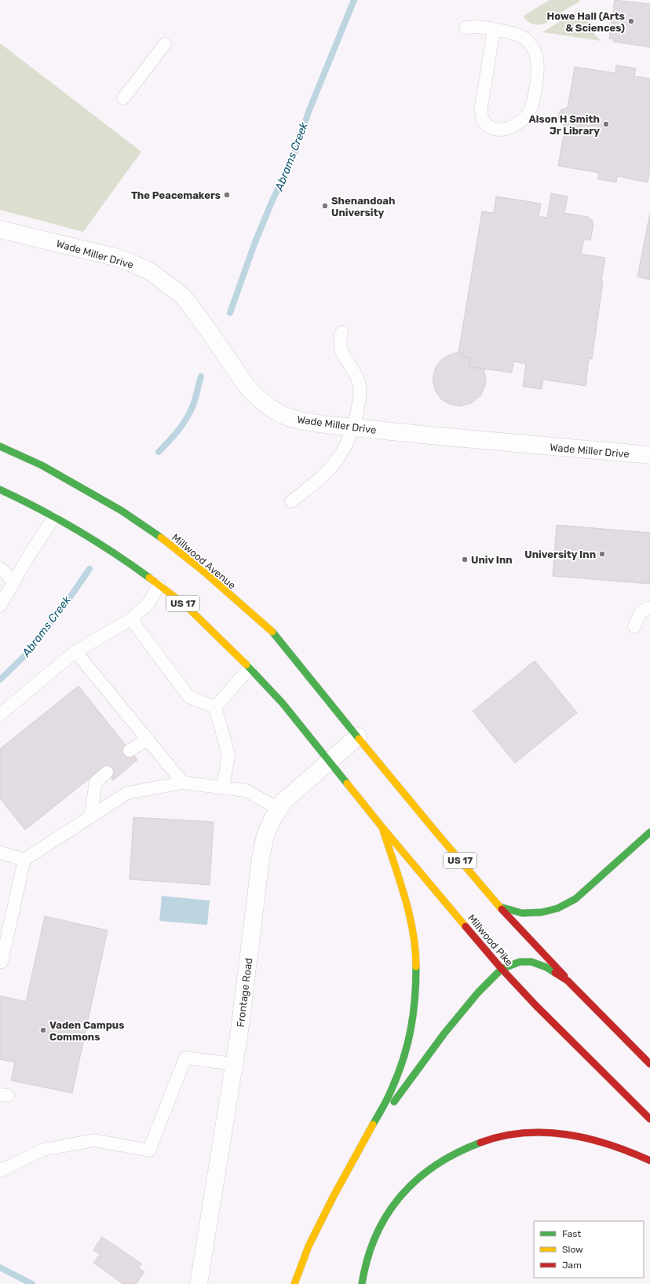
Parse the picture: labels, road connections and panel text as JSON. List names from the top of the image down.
{
  "streets": {
    "main road": ["Millwood Avenue", "US 17", "Millwood Pike"],
    "street": ["Wade Miller Drive", "Frontage Road"]
  },
  "crossings": [
    ["Millwood Avenue", "US 17"],
    ["Millwood Avenue", "Frontage Road"],
    ["US 17", "Millwood Pike"],
    ["US 17", "Frontage Road"],
    ["Millwood Pike", "Frontage Road"]
  ],
  "water": ["Abrams Creek"],
  "places": [
    "Howe Hall (Arts & Sciences)",
    "Alson H Smith Jr Library",
    "The Peacemakers",
    "Shenandoah University",
    "University Inn",
    "Univ Inn",
    "Vaden Campus Commons"
  ],
  "legend": ["Fast", "Slow", "Jam"]
}
